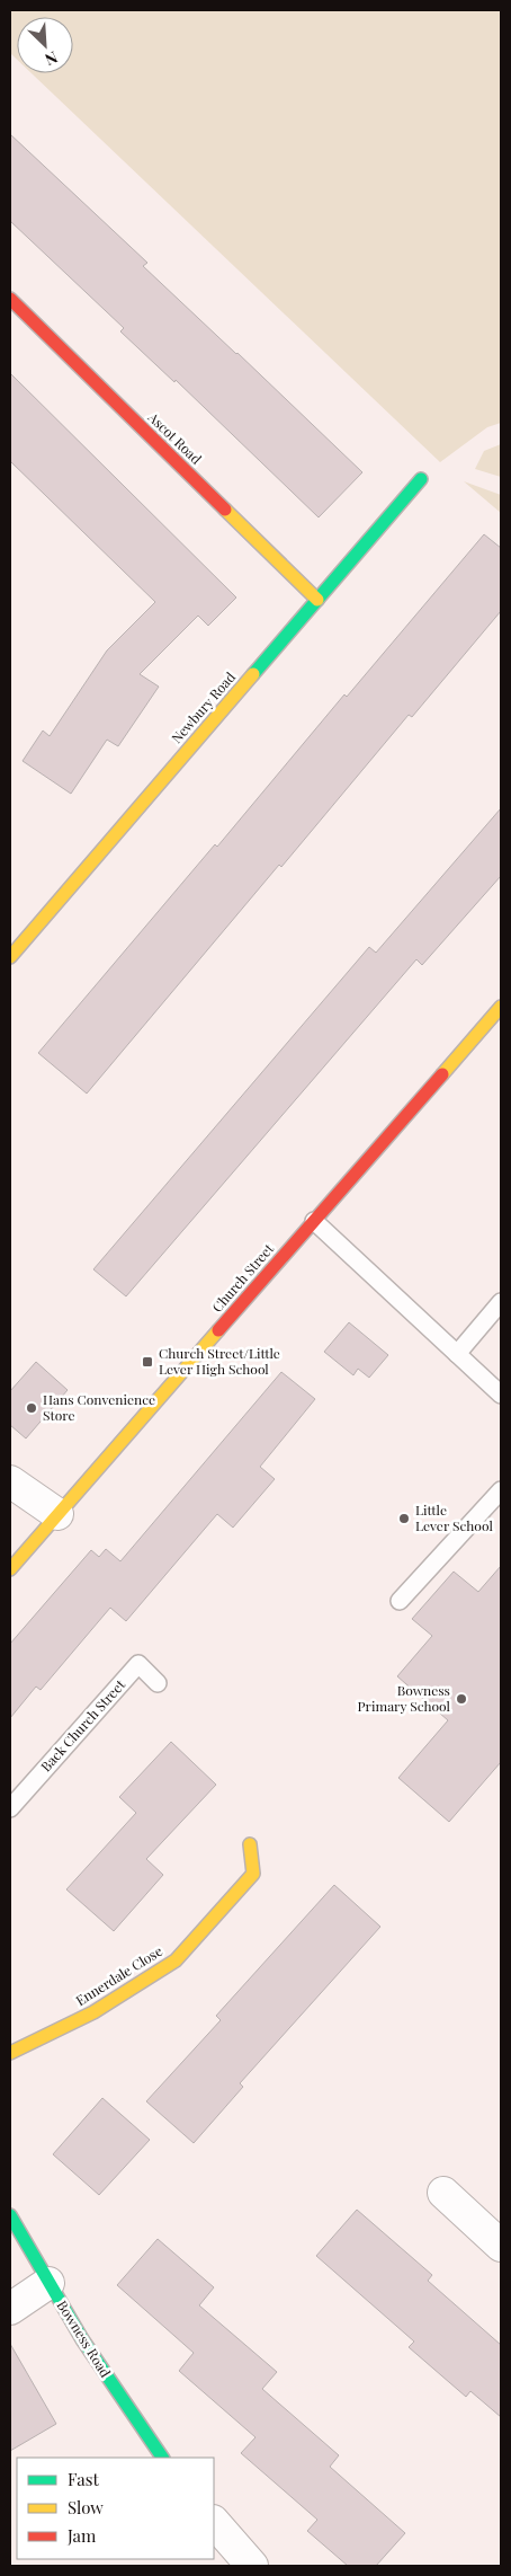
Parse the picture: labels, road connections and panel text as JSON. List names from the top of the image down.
{
  "streets": {
    "street": [
      "Ascot Road",
      "Newbury Road",
      "Church Street",
      "Ennerdale Close",
      "Bowness Road"
    ],
    "lane": ["Back Church Street"]
  },
  "crossings": [
    ["Ascot Road", "Newbury Road"]
  ],
  "places": {
    "transit": ["Church Street/Little Lever High School"],
    "other": ["Hans Convenience Store", "Little Lever School", "Bowness Primary School"]
  },
  "legend": ["Fast", "Slow", "Jam"],
  "north": "bottom right"
}
